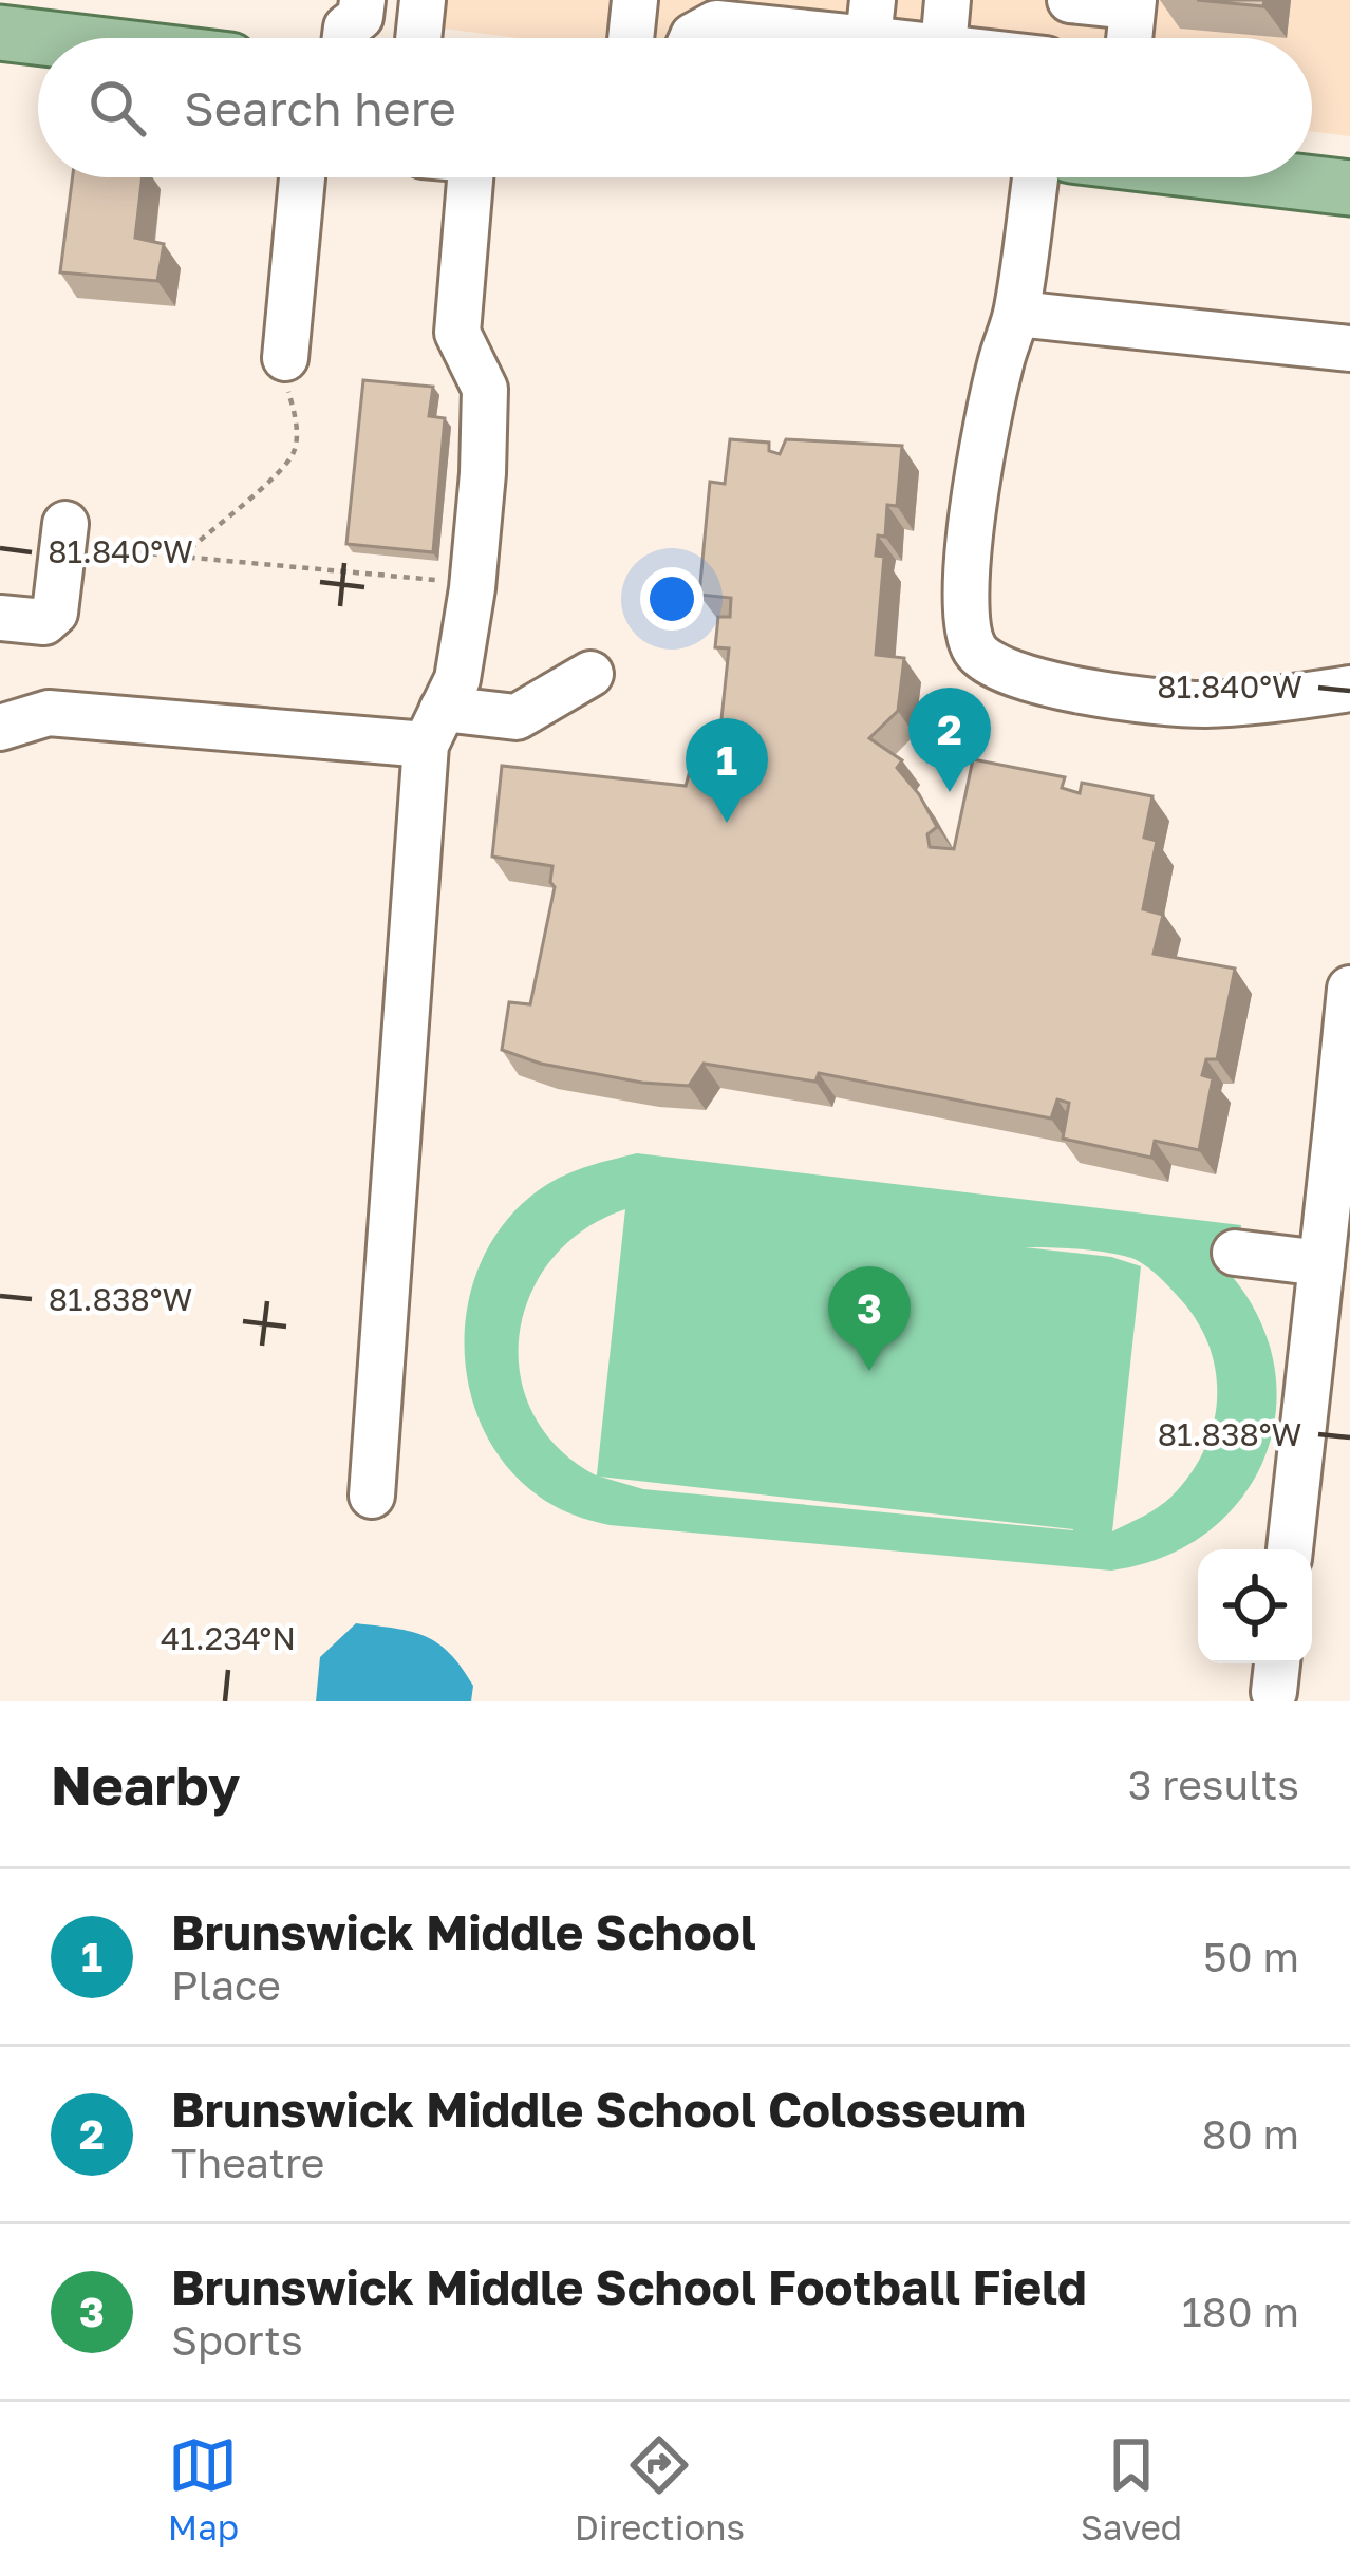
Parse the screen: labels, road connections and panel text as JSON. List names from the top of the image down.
{
  "page": {
    "search": "Search here",
    "pins": ["2", "1", "3"],
    "heading": ["Nearby", "3 results"],
    "list": [
      {
        "mark": "1",
        "name": "Brunswick Middle School",
        "note": "Place",
        "value": "50 m"
      },
      {
        "mark": "2",
        "name": "Brunswick Middle School Colosseum",
        "note": "Theatre",
        "value": "80 m"
      },
      {
        "mark": "3",
        "name": "Brunswick Middle School Football Field",
        "note": "Sports",
        "value": "180 m"
      }
    ],
    "nav": ["Map", "Directions", "Saved"]
  },
  "coordinates": ["81.840°W", "81.838°W", "41.234°N"]
}
